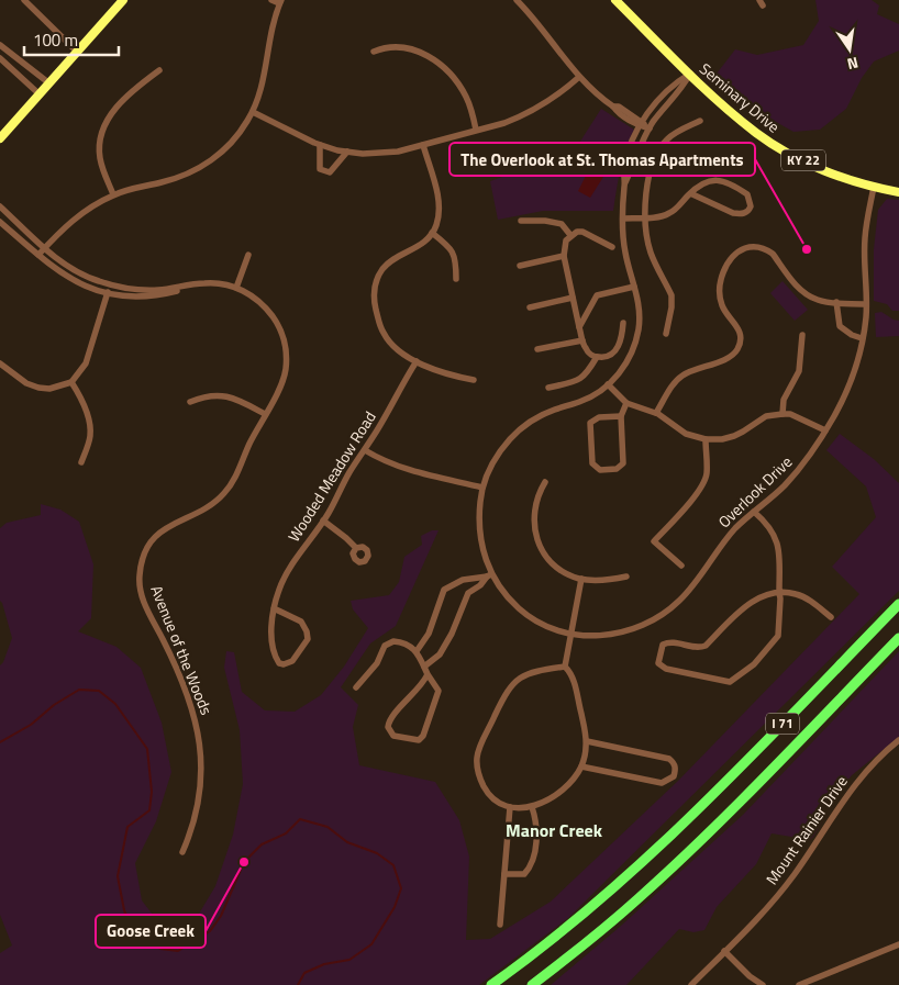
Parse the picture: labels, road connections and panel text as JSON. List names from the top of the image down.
{
  "streets": {
    "highway": ["I 71"],
    "main road": ["Seminary Drive", "KY 22"],
    "street": [
      "Wooded Meadow Road",
      "Overlook Drive",
      "Avenue of the Woods",
      "Mount Rainier Drive"
    ]
  },
  "crossings": [
    ["Seminary Drive", "Overlook Drive"]
  ],
  "districts": ["Manor Creek"],
  "places": ["The Overlook at St. Thomas Apartments", "Goose Creek"],
  "scale_bar": "100 m",
  "north": "bottom"
}
